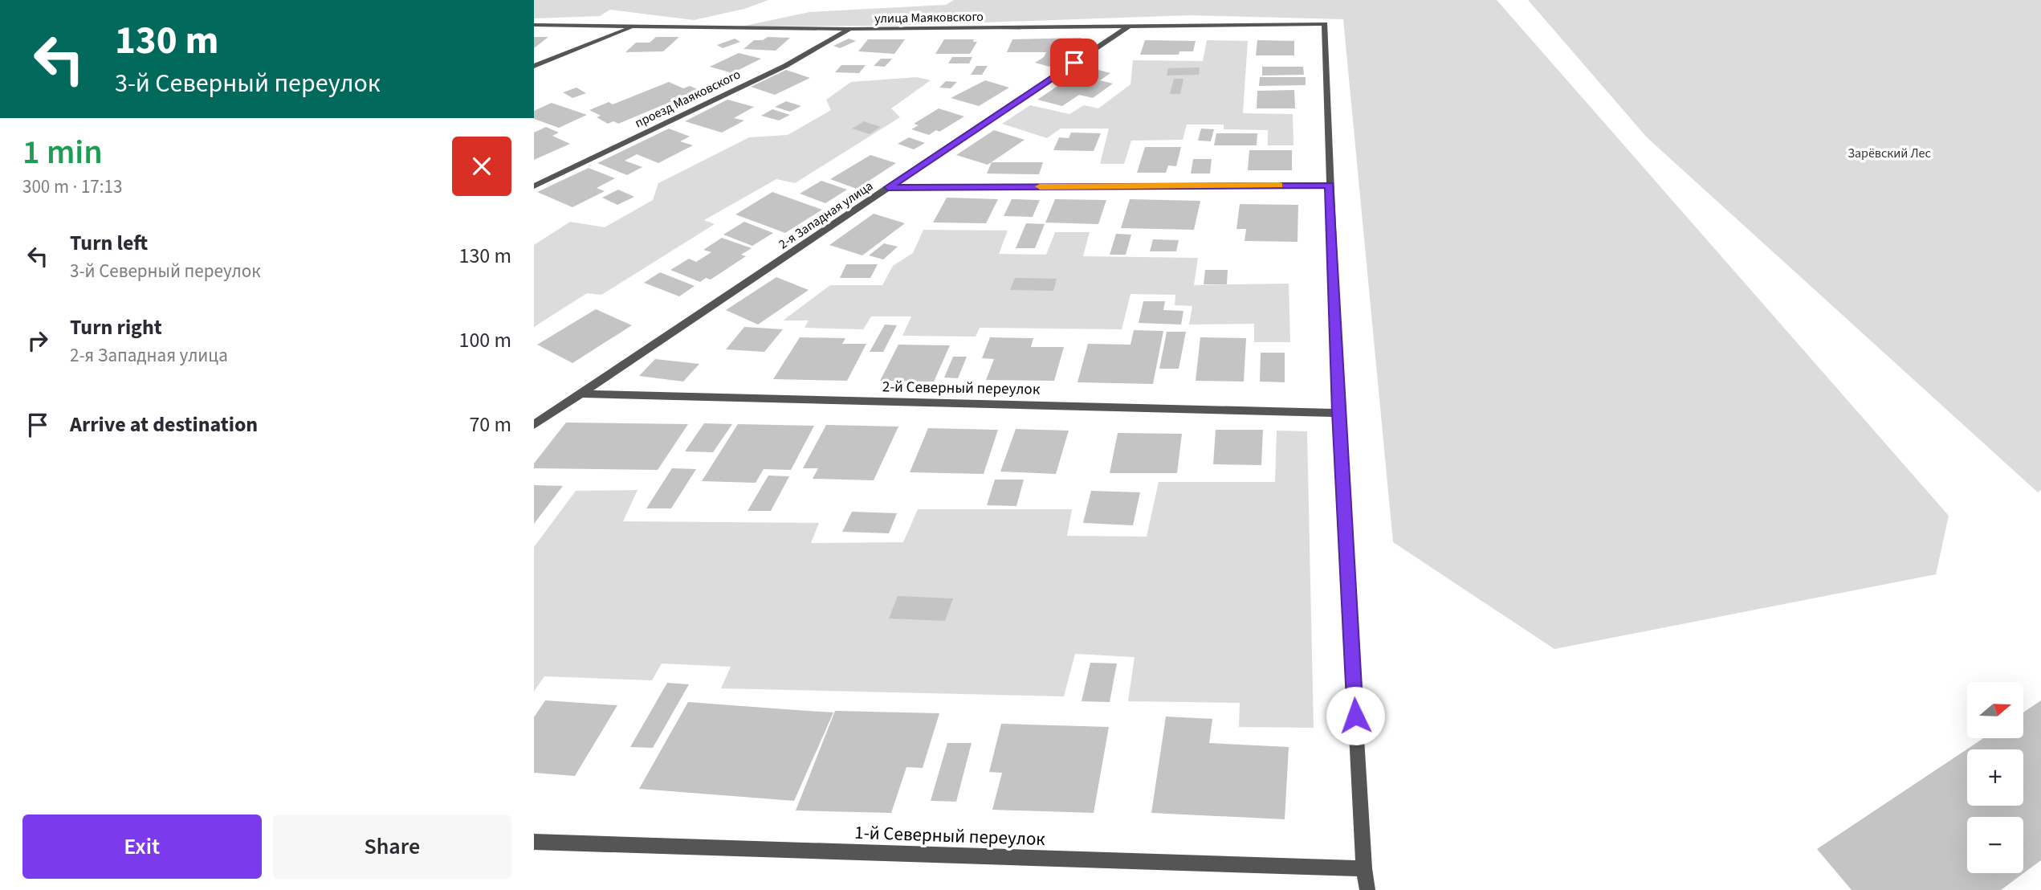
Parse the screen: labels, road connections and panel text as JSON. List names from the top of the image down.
{
  "streets": {
    "street": [
      "улица Маяковского",
      "проезд Маяковского",
      "2-я Западная улица",
      "2-й Северный переулок",
      "1-й Северный переулок"
    ]
  },
  "crossings": [
    ["улица Маяковского", "проезд Маяковского"],
    ["улица Маяковского", "2-я Западная улица"],
    ["2-я Западная улица", "2-й Северный переулок"]
  ],
  "parks": ["Зарёвский Лес"],
  "north": "right",
  "page": {
    "turn": ["130 m", "3-й Северный переулок"],
    "heading": ["1 min", "300 m · 17:13"],
    "list": [
      {
        "name": "Turn left",
        "note": "3-й Северный переулок",
        "value": "130 m"
      },
      {
        "name": "Turn right",
        "note": "2-я Западная улица",
        "value": "100 m"
      },
      {
        "name": "Arrive at destination",
        "value": "70 m"
      }
    ],
    "map_buttons": ["+", "−"],
    "buttons": ["Exit", "Share"]
  }
}
